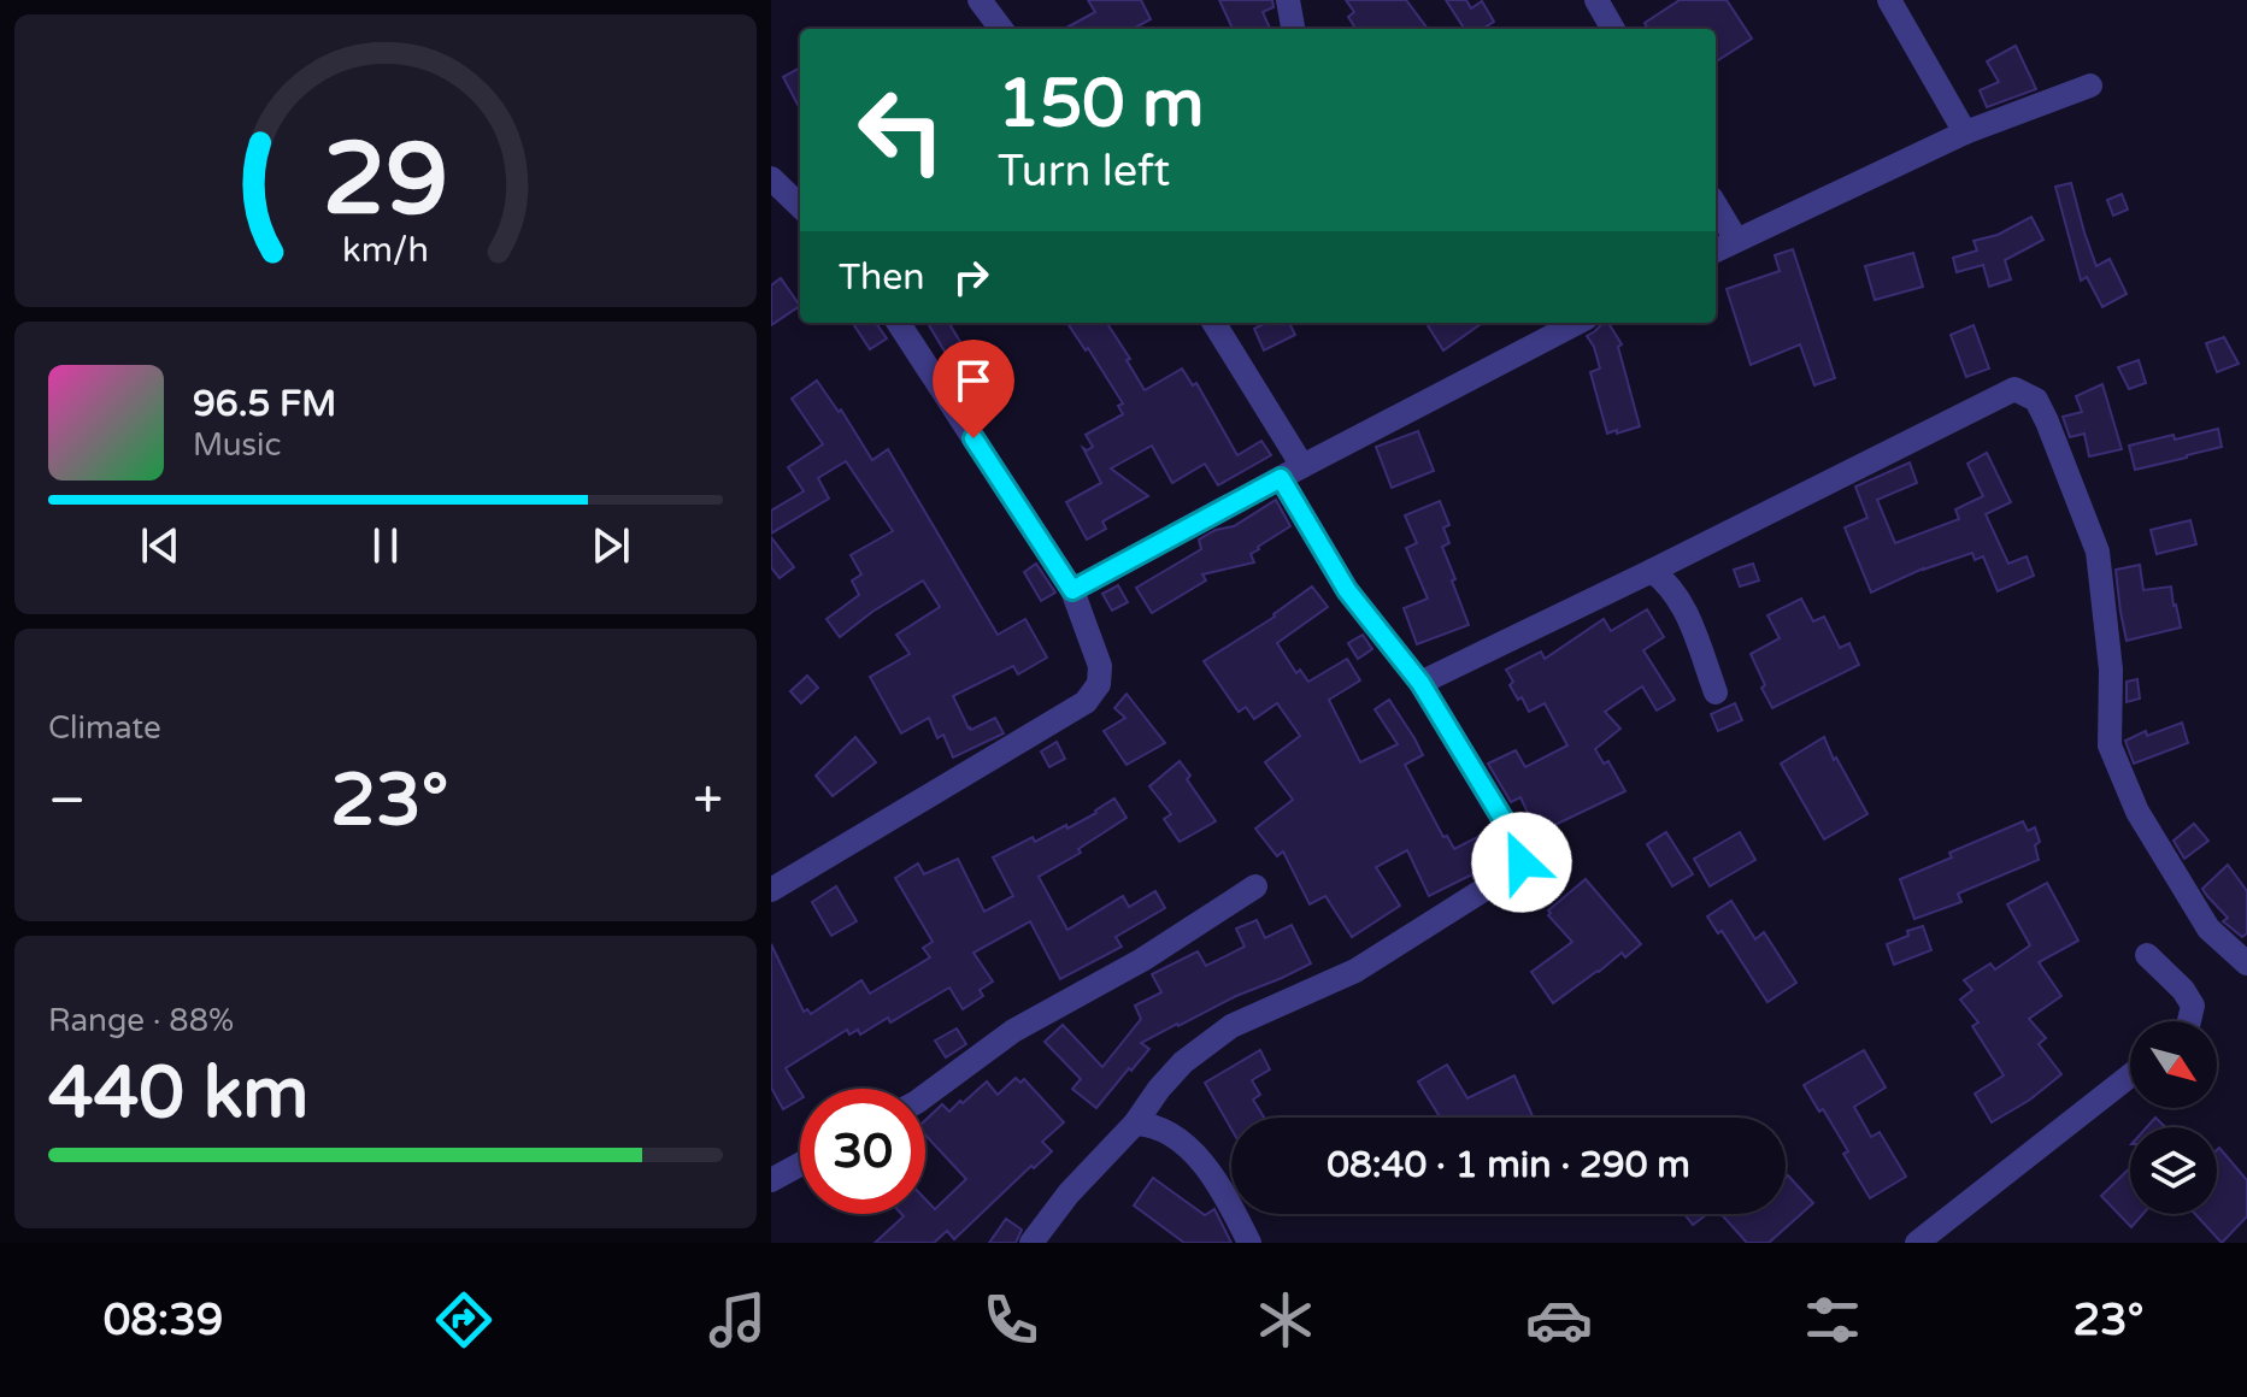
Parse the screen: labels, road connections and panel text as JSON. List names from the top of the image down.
{
  "north": "bottom right",
  "page": {
    "turn": ["150 m", "Turn left"],
    "then": "Then",
    "song": ["96.5 FM", "Music"],
    "tile": [
      "Climate",
      ["Range · 88%", "440 km"]
    ],
    "heat": ["−", "23°", "+"],
    "limit": "30",
    "trip": "08:40 · 1 min · 290 m",
    "tabs": ["08:39", "23°"],
    "gauge": ["29", "km/h"]
  }
}
